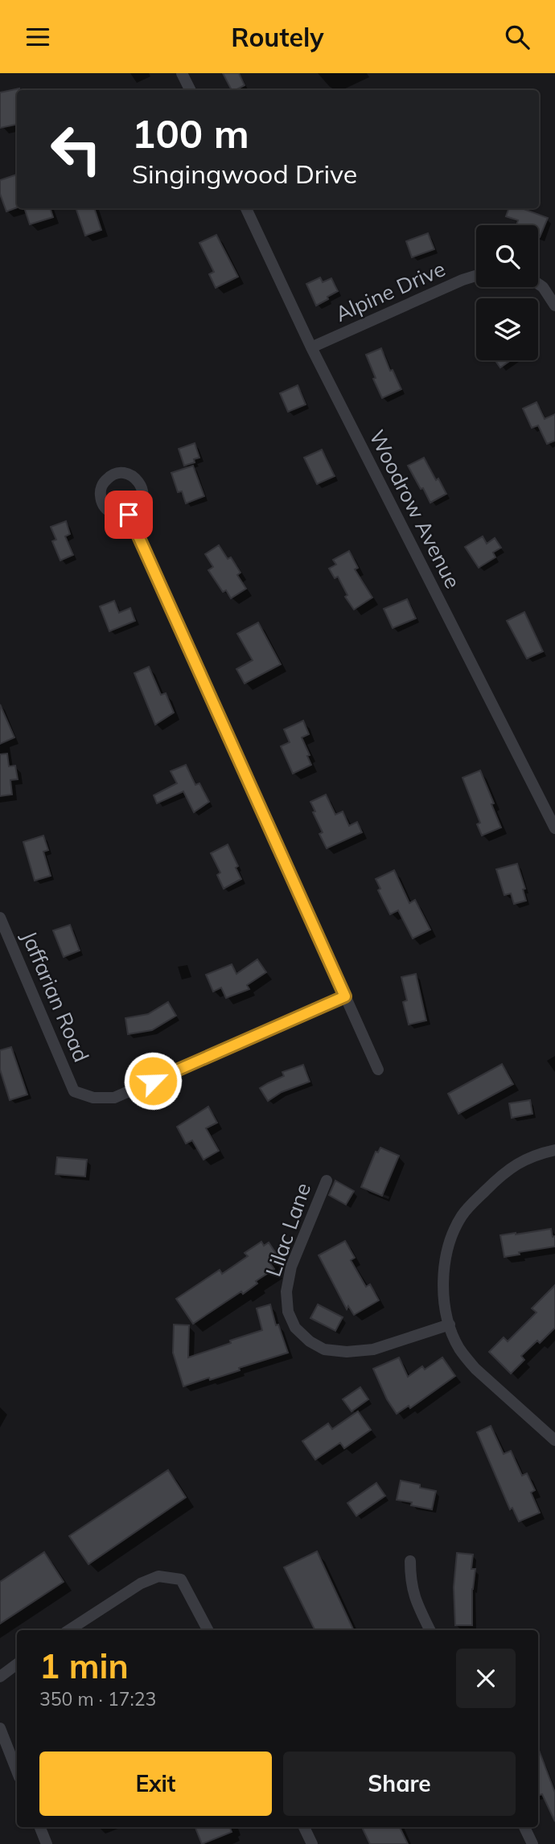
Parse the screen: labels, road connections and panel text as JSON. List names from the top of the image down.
{
  "streets": {
    "street": [
      "Alpine Drive",
      "Woodrow Avenue",
      "Jaffarian Road",
      "Lilac Lane"
    ]
  },
  "crossings": [
    ["Alpine Drive", "Woodrow Avenue"]
  ],
  "page": {
    "header": "Routely",
    "turn": ["100 m", "Singingwood Drive"],
    "heading": ["1 min", "350 m · 17:23"],
    "buttons": ["Exit", "Share"]
  }
}
